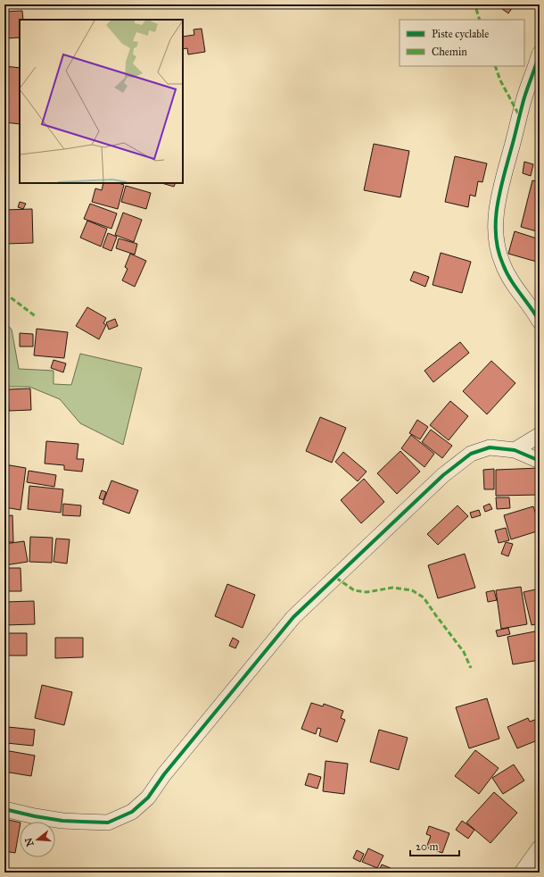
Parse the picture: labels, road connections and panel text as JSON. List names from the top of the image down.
{
  "legend": ["Piste cyclable", "Chemin"],
  "scale_bar": "20 m",
  "north": "left"
}
